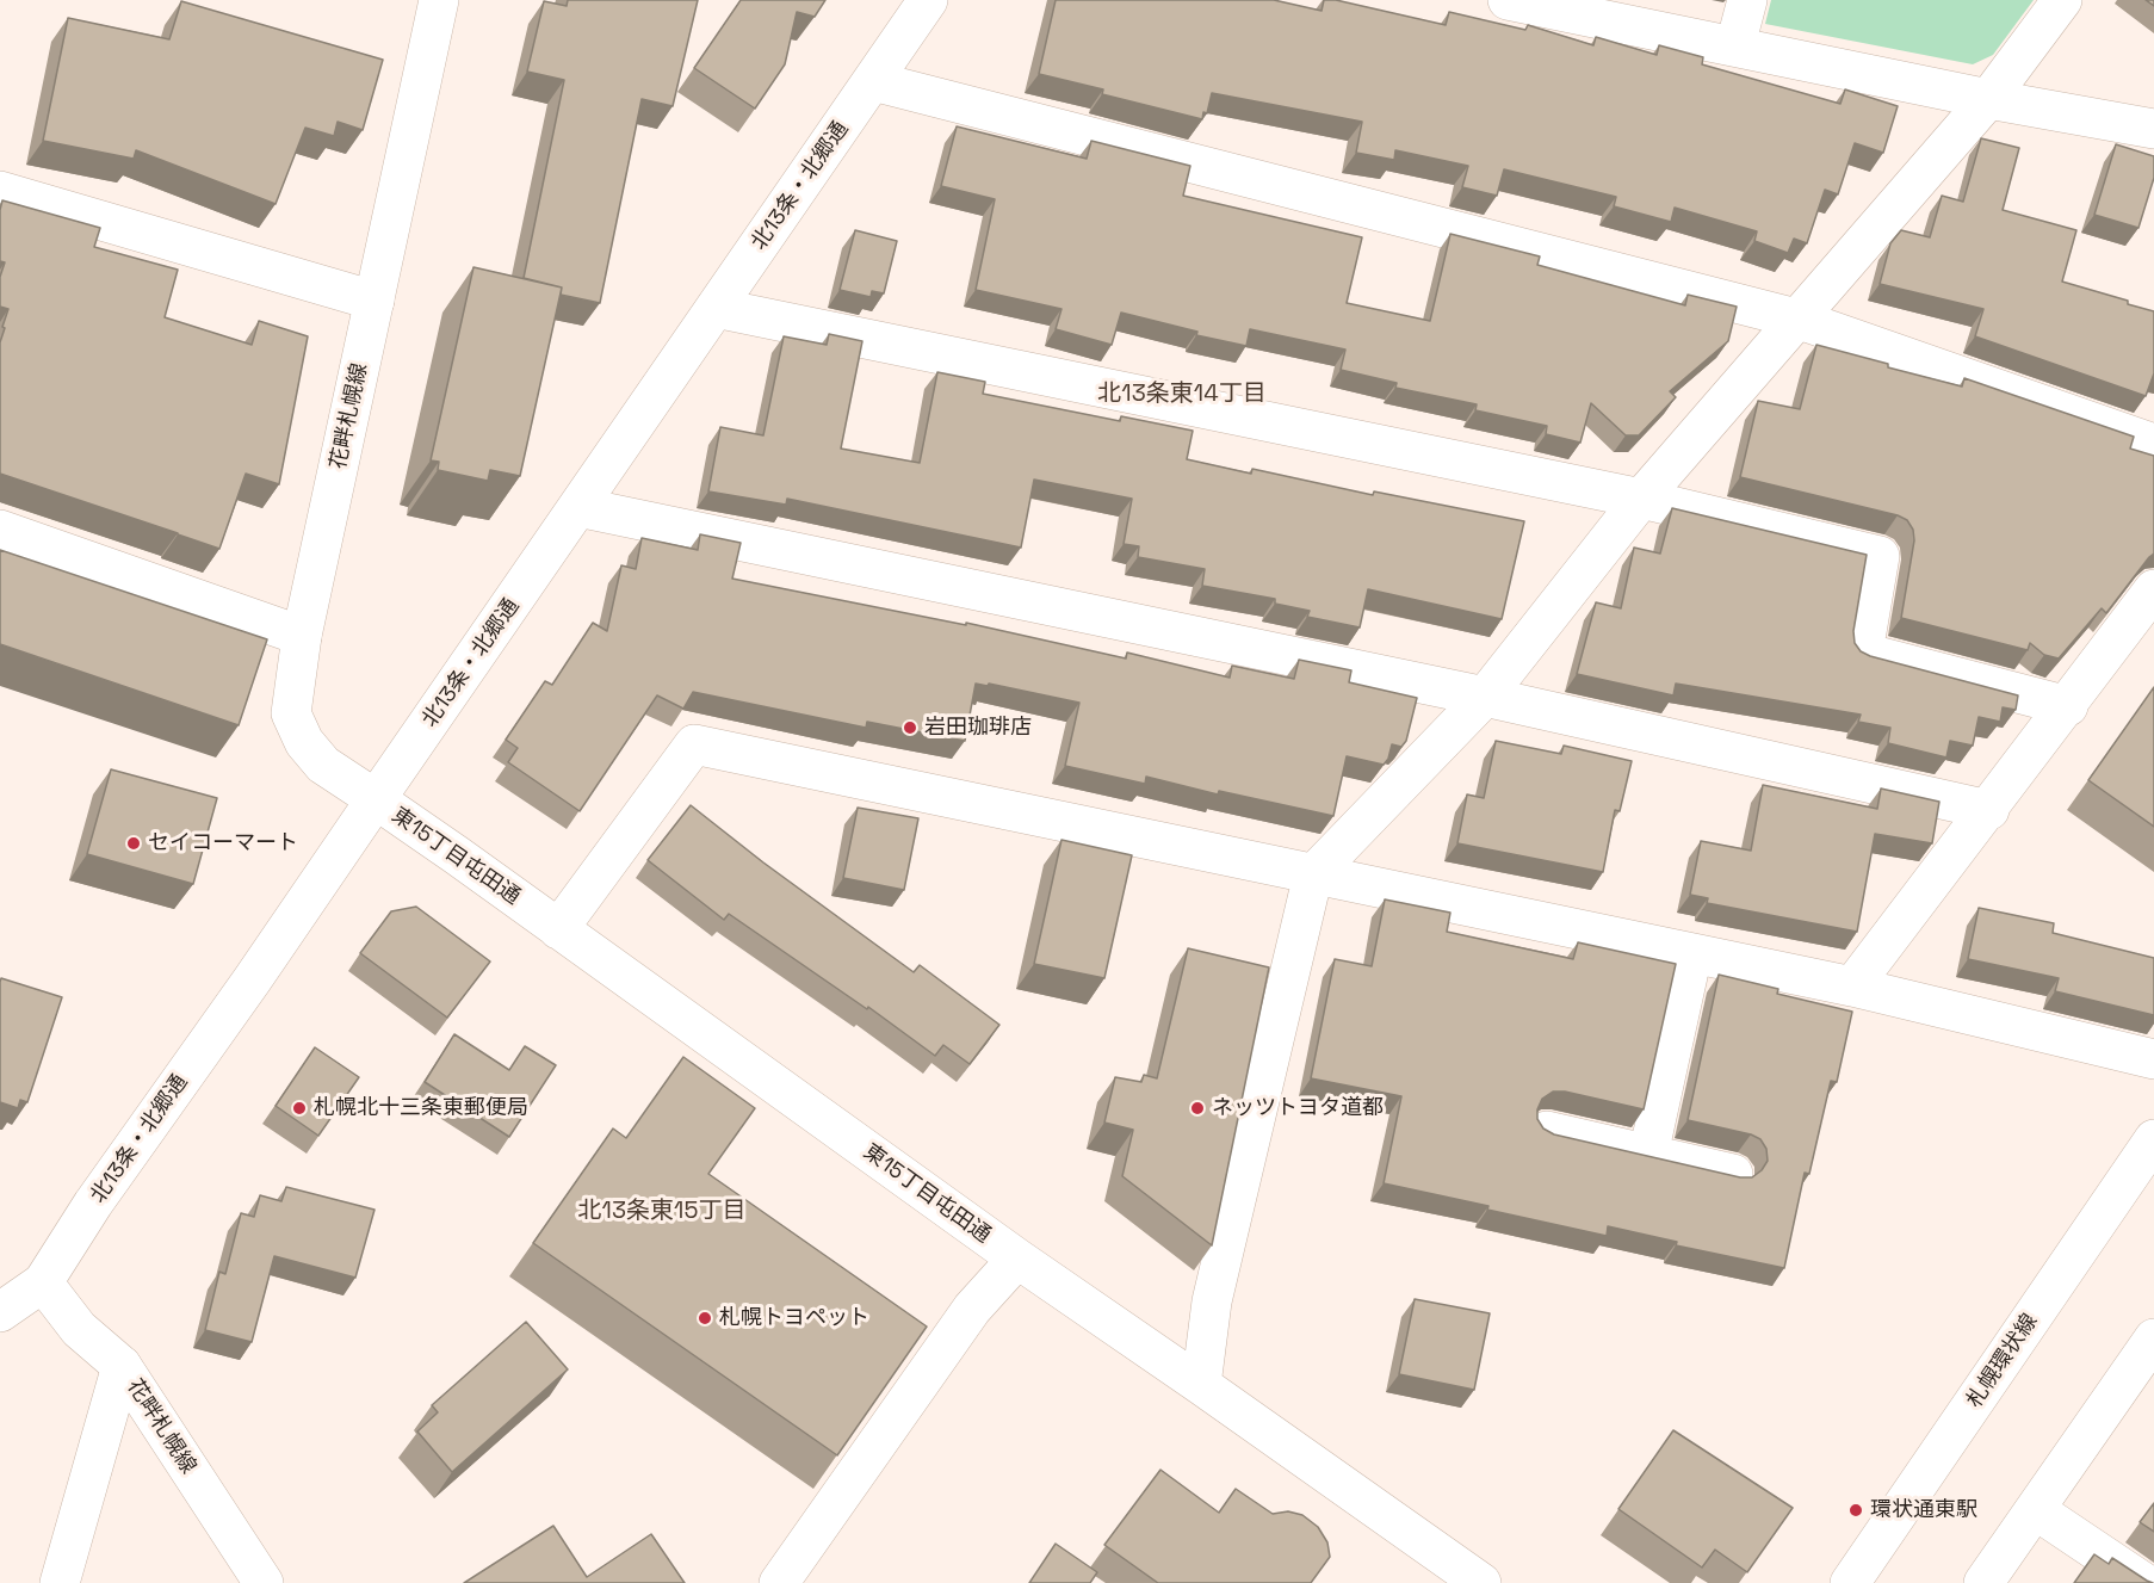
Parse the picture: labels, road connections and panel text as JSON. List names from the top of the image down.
{
  "streets": {
    "street": [
      "北13条・北郷通",
      "花畔札幌線",
      "東15丁目屯田通",
      "札幌環状線"
    ]
  },
  "crossings": [
    ["北13条・北郷通", "花畔札幌線"],
    ["北13条・北郷通", "東15丁目屯田通"],
    ["花畔札幌線", "東15丁目屯田通"]
  ],
  "districts": ["北13条東14丁目", "北13条東15丁目"],
  "places": [
    "岩田珈琲店",
    "セイコーマート",
    "札幌北十三条東郵便局",
    "ネッツトヨタ道都",
    "札幌トヨペット",
    "環状通東駅"
  ]
}
